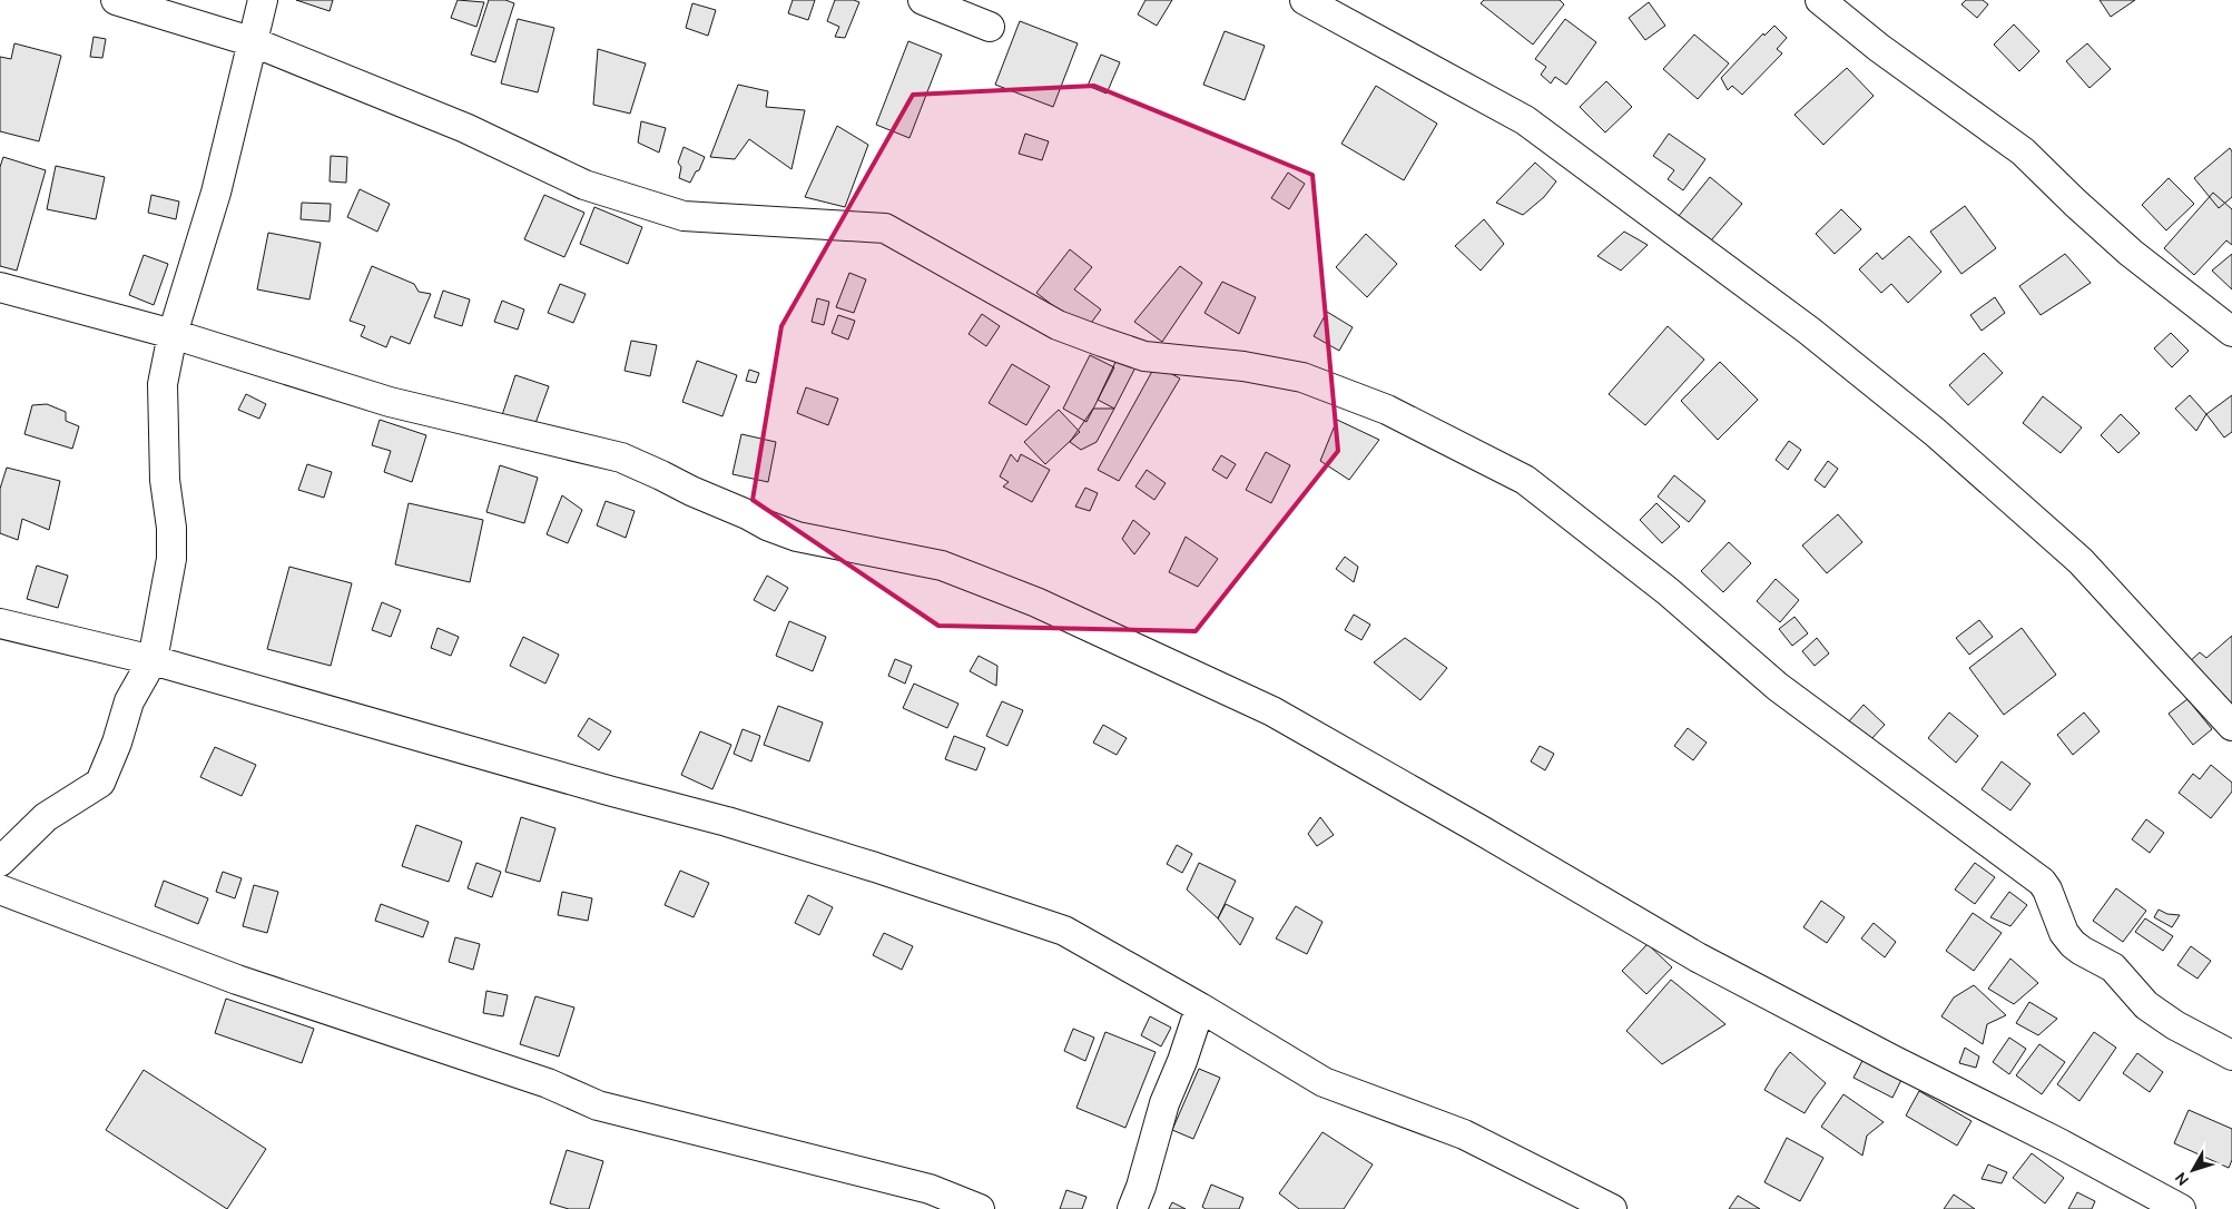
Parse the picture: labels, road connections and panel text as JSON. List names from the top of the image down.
{
  "north": "bottom left"
}
